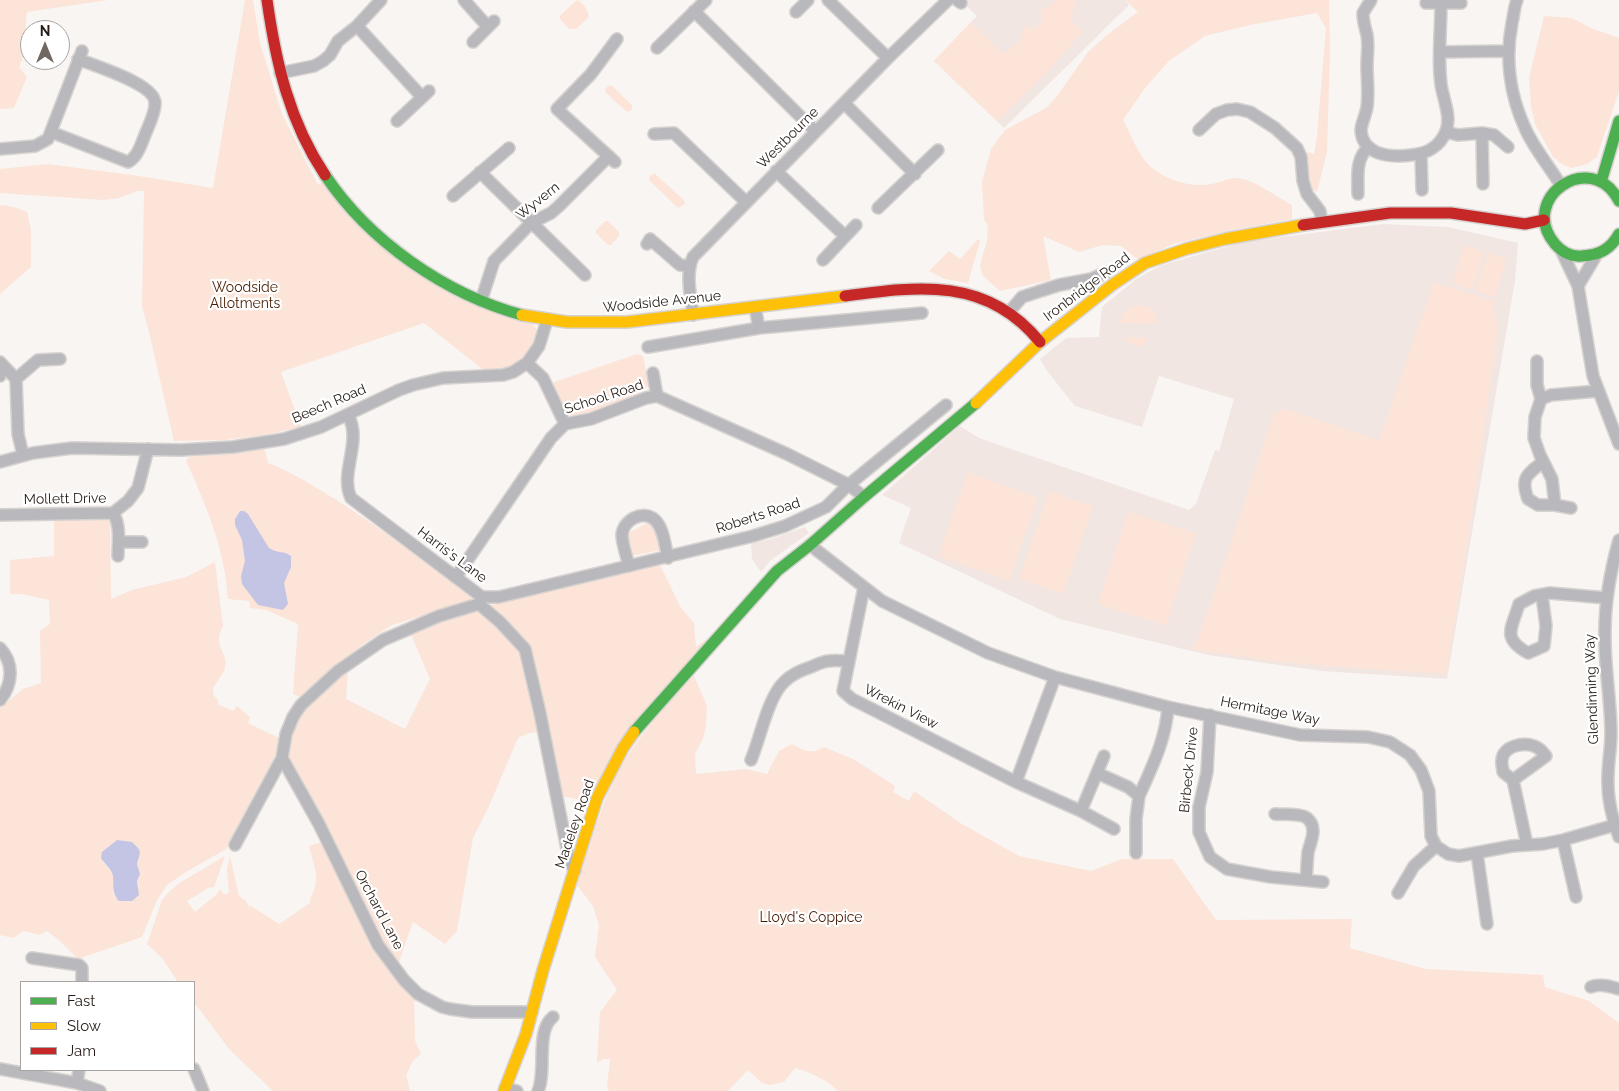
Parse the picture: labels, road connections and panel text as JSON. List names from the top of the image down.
{
  "streets": {
    "main road": ["Ironbridge Road", "Woodside Avenue", "Madeley Road"],
    "street": [
      "Westbourne",
      "Wyvern",
      "School Road",
      "Beech Road",
      "Mollett Drive",
      "Roberts Road",
      "Harris's Lane",
      "Glendinning Way",
      "Wrekin View",
      "Hermitage Way",
      "Birbeck Drive",
      "Orchard Lane"
    ]
  },
  "crossings": [
    ["Wyvern", "Woodside Avenue"],
    ["Ironbridge Road", "Woodside Avenue"],
    ["Ironbridge Road", "School Road"],
    ["Ironbridge Road", "Madeley Road"],
    ["School Road", "Roberts Road"],
    ["School Road", "Harris's Lane"],
    ["Beech Road", "Mollett Drive"],
    ["Beech Road", "Harris's Lane"],
    ["Roberts Road", "Harris's Lane"],
    ["Harris's Lane", "Madeley Road"],
    ["Hermitage Way", "Birbeck Drive"],
    ["Madeley Road", "Orchard Lane"]
  ],
  "parks": ["Woodside Allotments", "Lloyd's Coppice"],
  "legend": ["Fast", "Slow", "Jam"],
  "north": "top"
}
